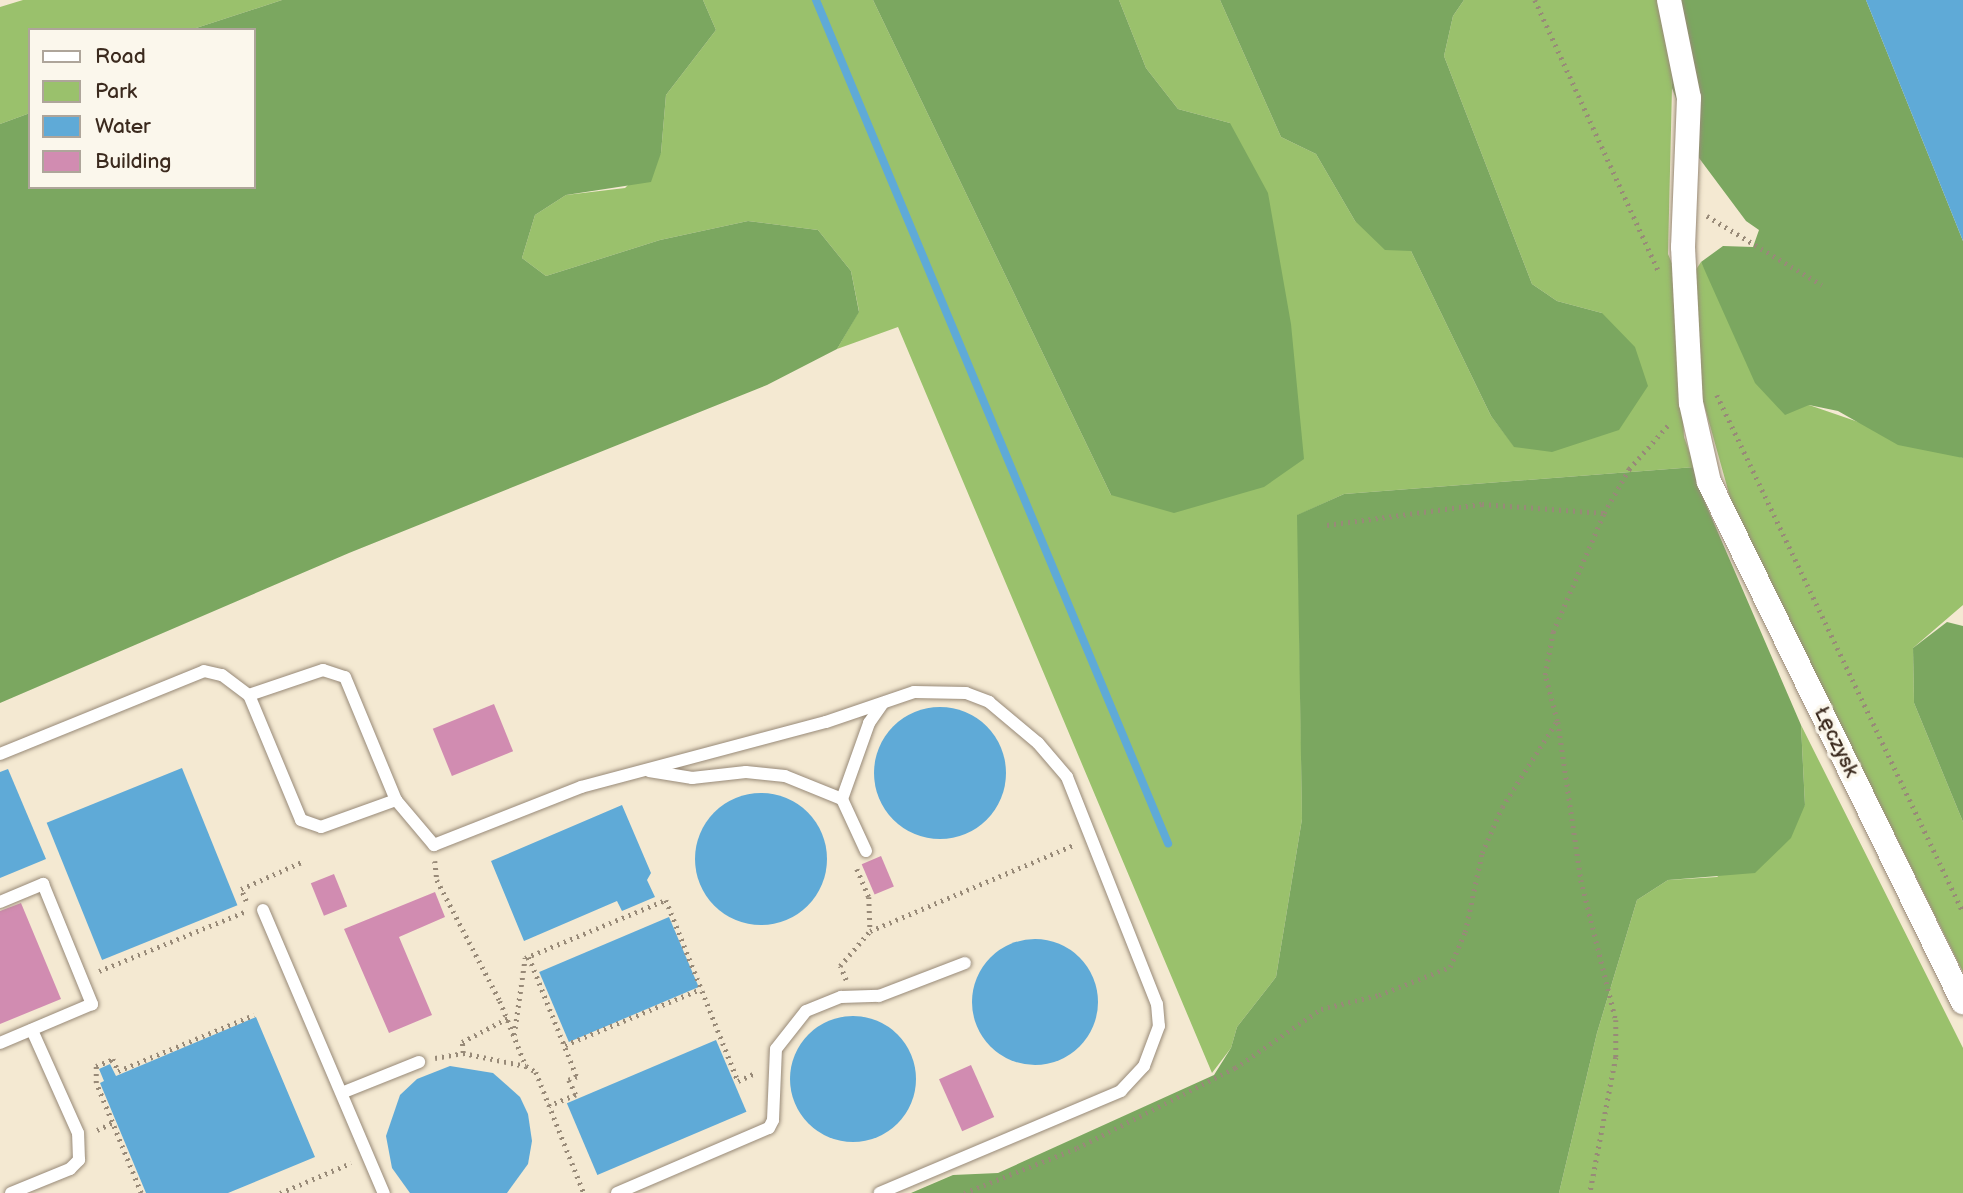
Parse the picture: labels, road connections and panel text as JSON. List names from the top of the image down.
{
  "streets": {
    "street": ["Łęczysk"]
  },
  "legend": [
    "Road",
    "Park",
    "Water",
    "Building"
  ]
}
